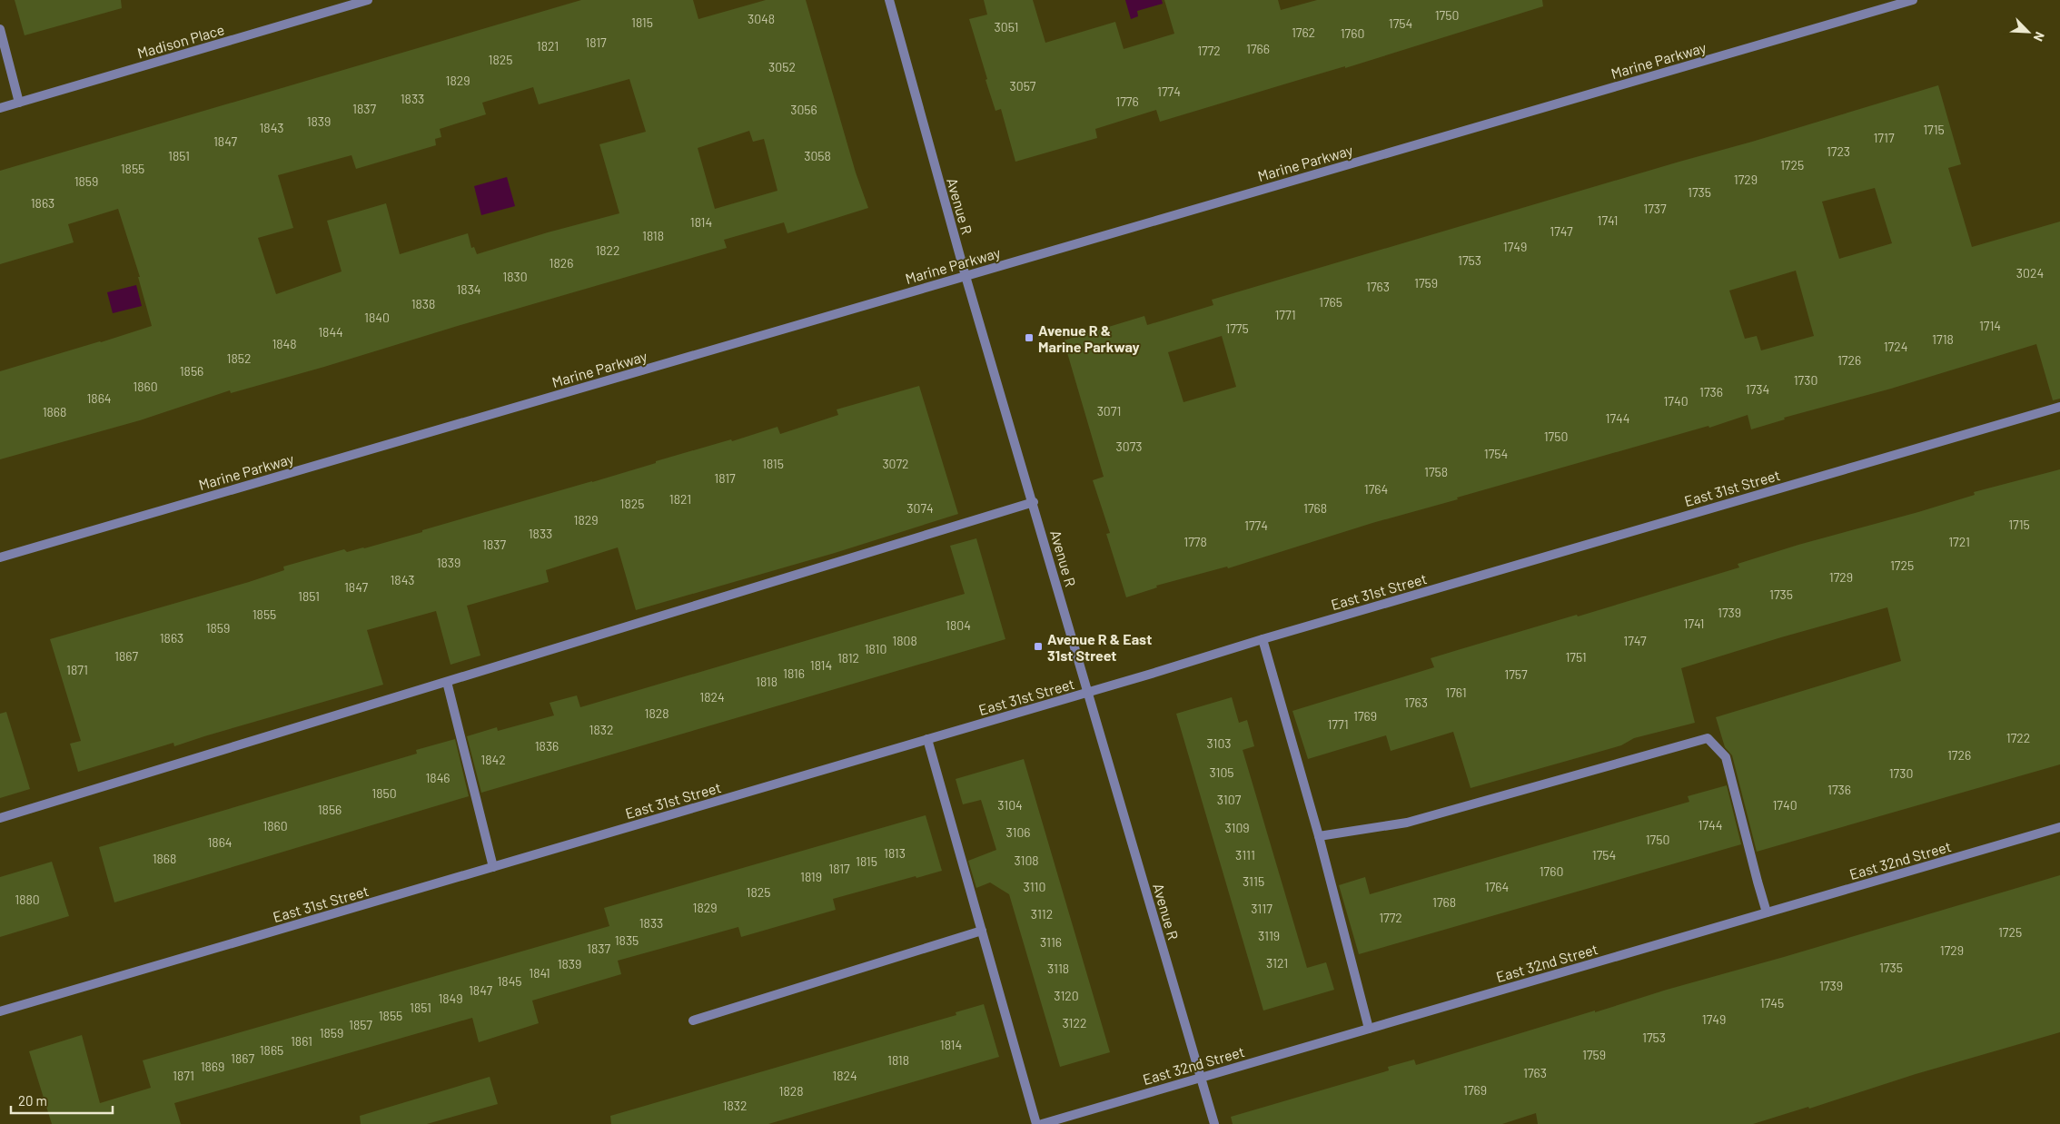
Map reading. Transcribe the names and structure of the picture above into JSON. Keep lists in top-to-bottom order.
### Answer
{
  "streets": {
    "street": [
      "Madison Place",
      "Marine Parkway",
      "Avenue R",
      "East 31st Street",
      "East 32nd Street"
    ]
  },
  "crossings": [
    ["Marine Parkway", "Avenue R"],
    ["Avenue R", "East 31st Street"],
    ["Avenue R", "East 32nd Street"]
  ],
  "places": {
    "transit": ["Avenue R & Marine Parkway", "Avenue R & East 31st Street"]
  },
  "house_numbers": [
    "1750",
    "3048",
    "1815",
    "1754",
    "3051",
    "1762",
    "1760",
    "1817",
    "1821",
    "1766",
    "1772",
    "1825",
    "3052",
    "1829",
    "3057",
    "1774",
    "1833",
    "1776",
    "1837",
    "3056",
    "1839",
    "1843",
    "1715",
    "1717",
    "1847",
    "1723",
    "1851",
    "3058",
    "1725",
    "1855",
    "1729",
    "1859",
    "1735",
    "1863",
    "1737",
    "1741",
    "1814",
    "1747",
    "1818",
    "1749",
    "1822",
    "1753",
    "1826",
    "3024",
    "1830",
    "1759",
    "1763",
    "1834",
    "1765",
    "1838",
    "1771",
    "1840",
    "1714",
    "1775",
    "1844",
    "1718",
    "1848",
    "1724",
    "1852",
    "1726",
    "1856",
    "1730",
    "1860",
    "1734",
    "1736",
    "1864",
    "1740",
    "3071",
    "1868",
    "1744",
    "1750",
    "3073",
    "1754",
    "1815",
    "3072",
    "1758",
    "1817",
    "1764",
    "1821",
    "1825",
    "3074",
    "1768",
    "1829",
    "1715",
    "1774",
    "1833",
    "1778",
    "1721",
    "1837",
    "1839",
    "1725",
    "1729",
    "1843",
    "1847",
    "1735",
    "1851",
    "1739",
    "1855",
    "1741",
    "1804",
    "1859",
    "1863",
    "1808",
    "1747",
    "1810",
    "1867",
    "1751",
    "1812",
    "1814",
    "1871",
    "1816",
    "1757",
    "1818",
    "1761",
    "1824",
    "1763",
    "1828",
    "1769",
    "1771",
    "1832",
    "1722",
    "3103",
    "1836",
    "1726",
    "1842",
    "3105",
    "1730",
    "1846",
    "1736",
    "1850",
    "3107",
    "3104",
    "1740",
    "1856",
    "1744",
    "1860",
    "3109",
    "3106",
    "1750",
    "1864",
    "1813",
    "3111",
    "1754",
    "1868",
    "3108",
    "1815",
    "1817",
    "1760",
    "1819",
    "3115",
    "3110",
    "1764",
    "1825",
    "1880",
    "1768",
    "1829",
    "3117",
    "3112",
    "1772",
    "1833",
    "1725",
    "3119",
    "1835",
    "3116",
    "1837",
    "1729",
    "3121",
    "1839",
    "1735",
    "3118",
    "1841",
    "1845",
    "1739",
    "1847",
    "3120",
    "1849",
    "1745",
    "1851",
    "1855",
    "1749",
    "3122",
    "1857",
    "1859",
    "1753",
    "1861",
    "1814",
    "1865",
    "1759",
    "1867",
    "1818",
    "1869",
    "1763",
    "1871",
    "1824",
    "1769",
    "1828",
    "1832"
  ],
  "scale_bar": "20 m",
  "north": "bottom right"
}
